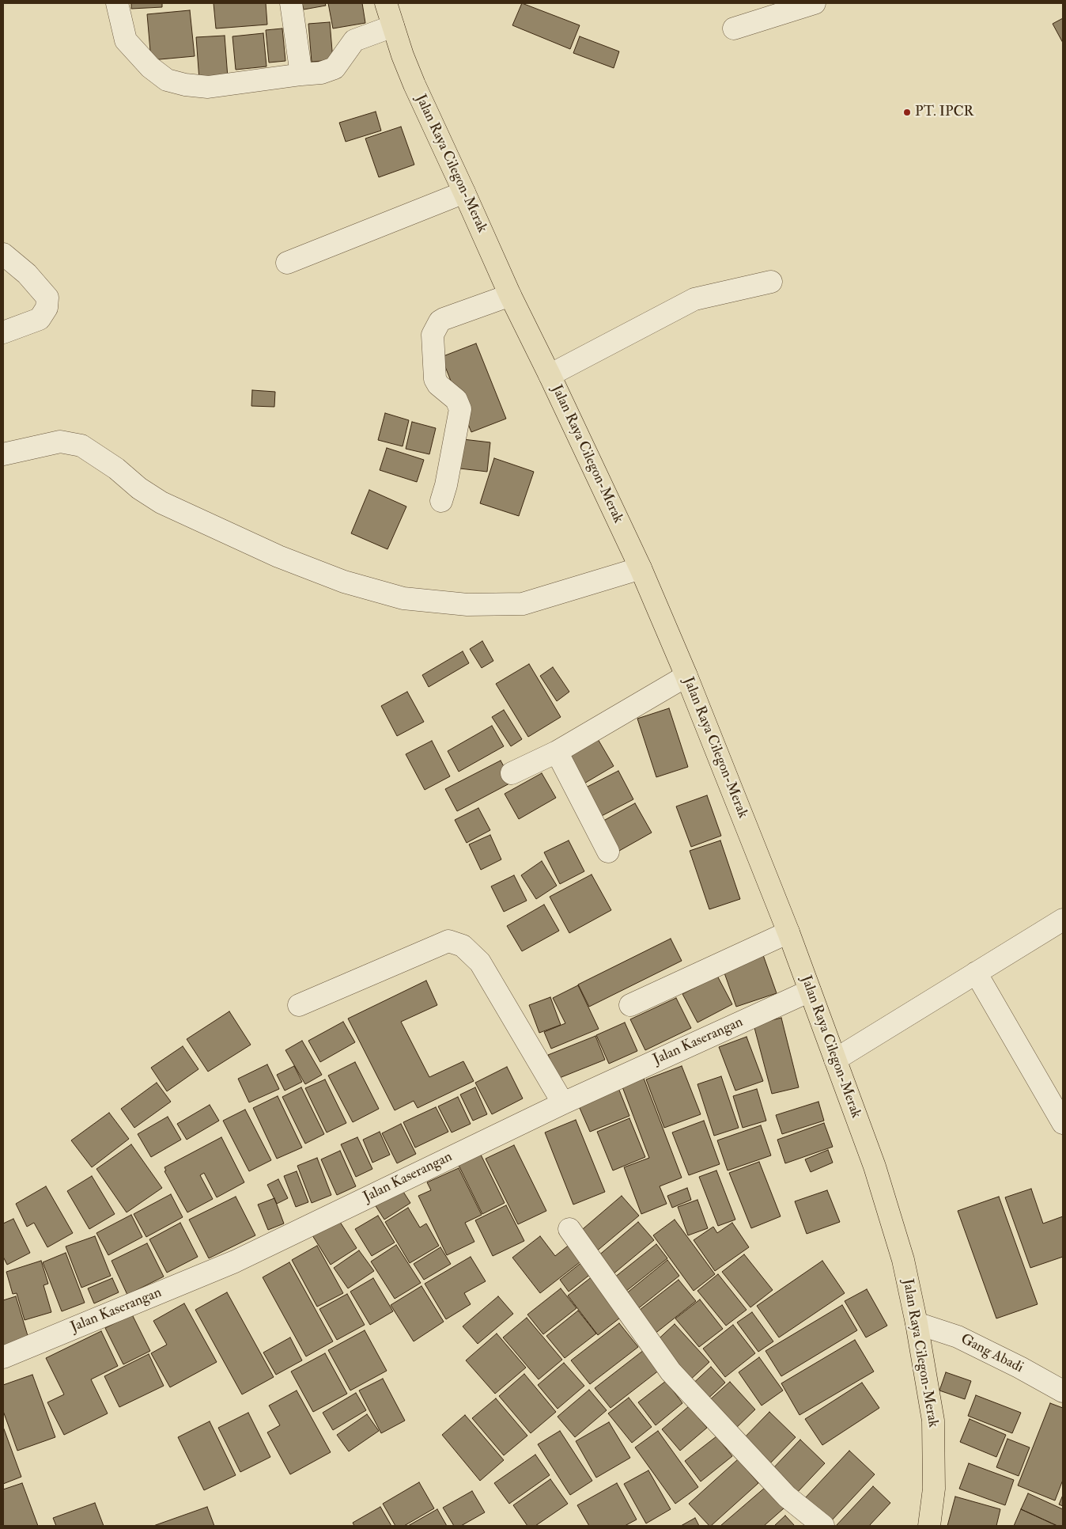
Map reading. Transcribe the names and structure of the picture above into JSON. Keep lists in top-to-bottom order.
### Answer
{
  "streets": {
    "highway": ["Jalan Raya Cilegon-Merak"],
    "street": ["Jalan Kaserangan", "Gang Abadi"]
  },
  "crossings": [
    ["Jalan Raya Cilegon-Merak", "Jalan Kaserangan"],
    ["Jalan Raya Cilegon-Merak", "Gang Abadi"]
  ],
  "places": ["PT. IPCR"]
}
